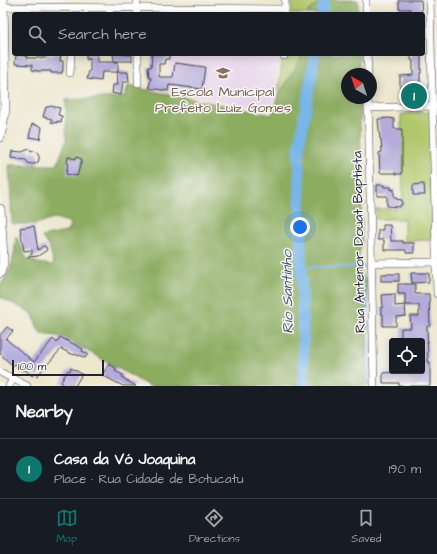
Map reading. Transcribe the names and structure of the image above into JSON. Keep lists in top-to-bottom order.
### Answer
{
  "streets": {
    "street": ["Rua Antenor Douat Baptista"]
  },
  "water": ["Rio Santinho"],
  "places": {
    "school or university": ["Escola Municipal Prefeito Luiz Gomes"]
  },
  "scale_bar": "100 m",
  "north": "top left",
  "page": {
    "search": "Search here",
    "pins": "1",
    "scale": "100 m",
    "heading": "Nearby",
    "list": [
      {
        "mark": "1",
        "name": "Casa da Vó Joaquina",
        "note": "Place · Rua Cidade de Botucatu",
        "value": "190 m"
      }
    ],
    "nav": ["Map", "Directions", "Saved"]
  }
}
